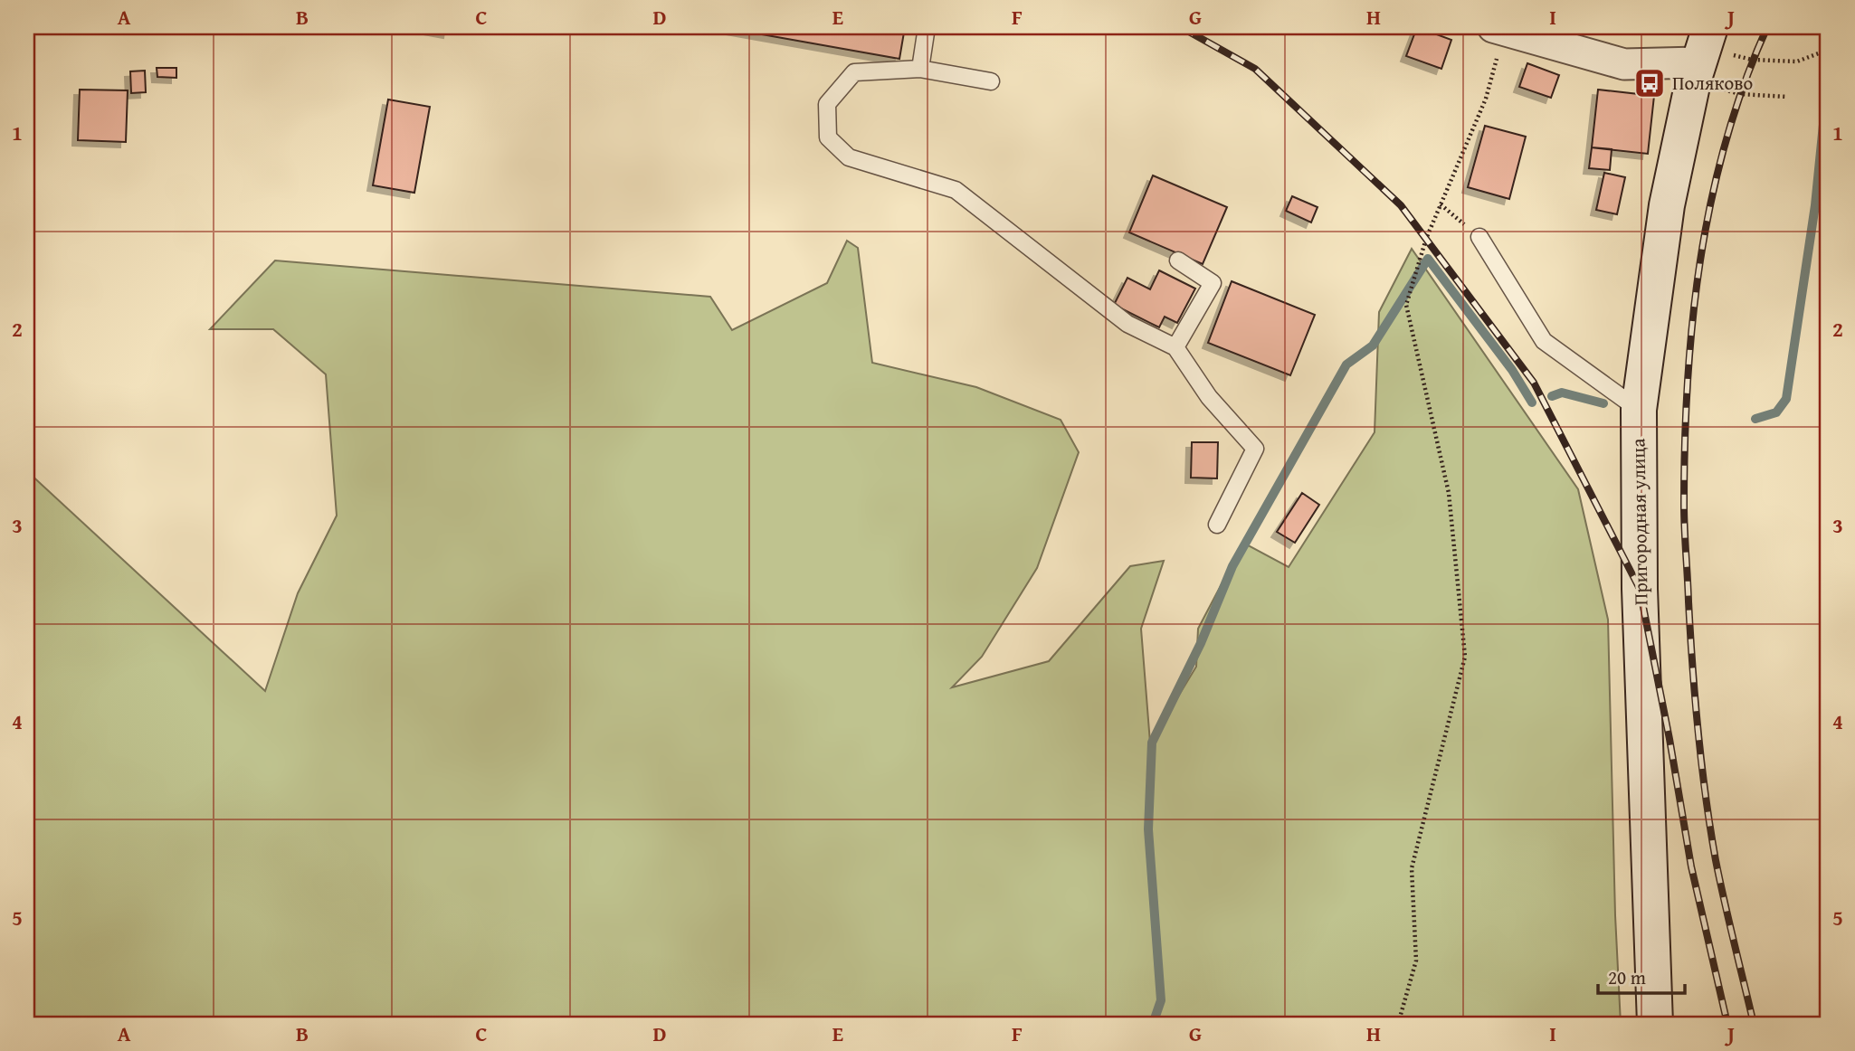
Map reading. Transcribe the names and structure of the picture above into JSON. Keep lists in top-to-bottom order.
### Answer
{
  "streets": {
    "main road": ["Пригородная улица"]
  },
  "places": {
    "bus stop": ["Поляково"]
  },
  "scale_bar": "20 m",
  "grid": {
    "columns": [
      "A",
      "B",
      "C",
      "D",
      "E",
      "F",
      "G",
      "H",
      "I",
      "J"
    ],
    "rows": [
      "1",
      "2",
      "3",
      "4",
      "5"
    ]
  }
}
